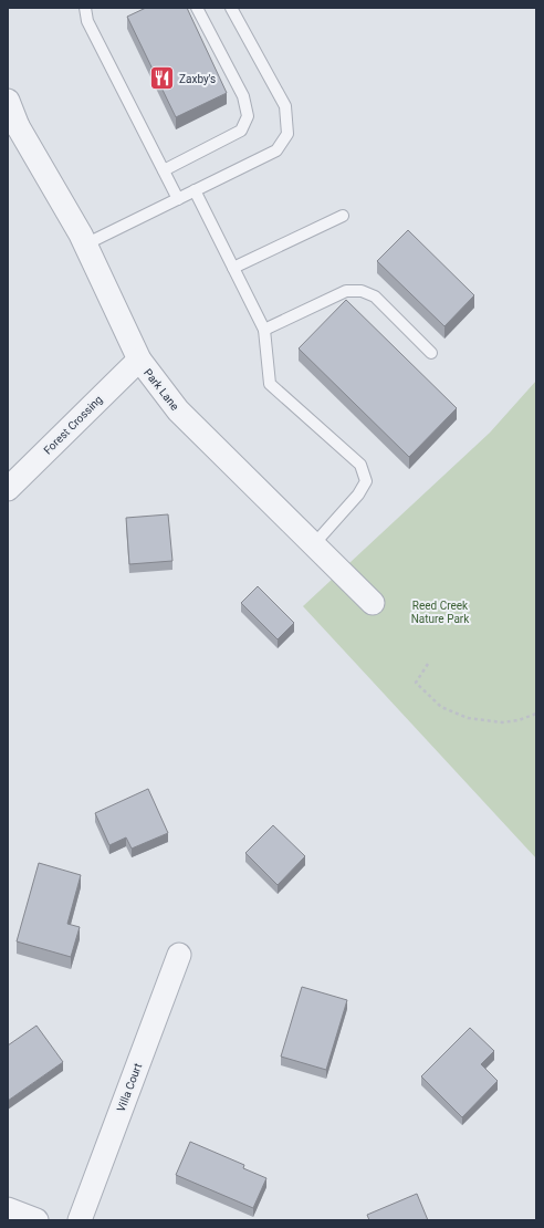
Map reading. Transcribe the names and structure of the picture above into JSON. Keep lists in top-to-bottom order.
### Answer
{
  "streets": {
    "street": ["Park Lane", "Forest Crossing", "Villa Court"]
  },
  "crossings": [
    ["Park Lane", "Forest Crossing"]
  ],
  "parks": ["Reed Creek Nature Park"],
  "places": {
    "restaurant": ["Zaxby's"]
  }
}
